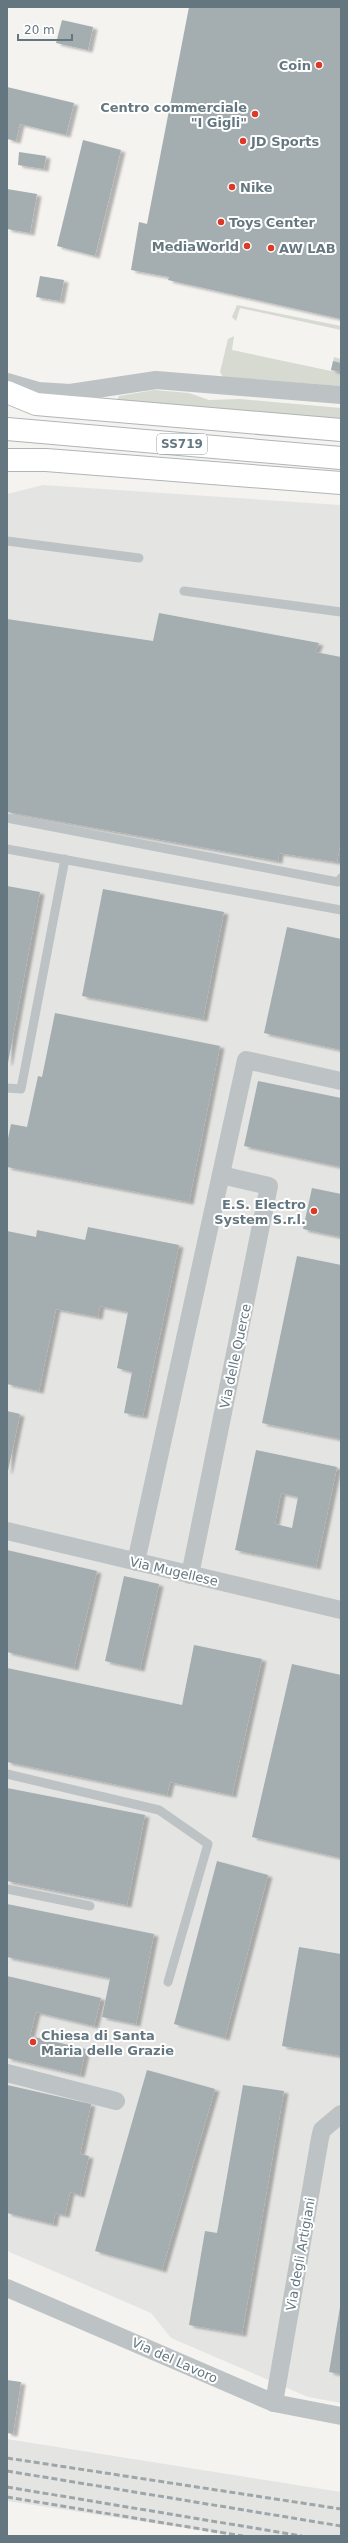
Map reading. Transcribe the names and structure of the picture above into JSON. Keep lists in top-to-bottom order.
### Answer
{
  "streets": {
    "highway": ["SS719"],
    "street": [
      "Via delle Querce",
      "Via Mugellese",
      "Via degli Artigiani",
      "Via del Lavoro"
    ]
  },
  "crossings": [
    ["Via delle Querce", "Via Mugellese"],
    ["Via degli Artigiani", "Via del Lavoro"]
  ],
  "places": [
    "Coin",
    "Centro commerciale \"I Gigli\"",
    "JD Sports",
    "Nike",
    "Toys Center",
    "MediaWorld",
    "AW LAB",
    "E.S. Electro System S.r.l.",
    "Chiesa di Santa Maria delle Grazie"
  ],
  "scale_bar": "20 m"
}
